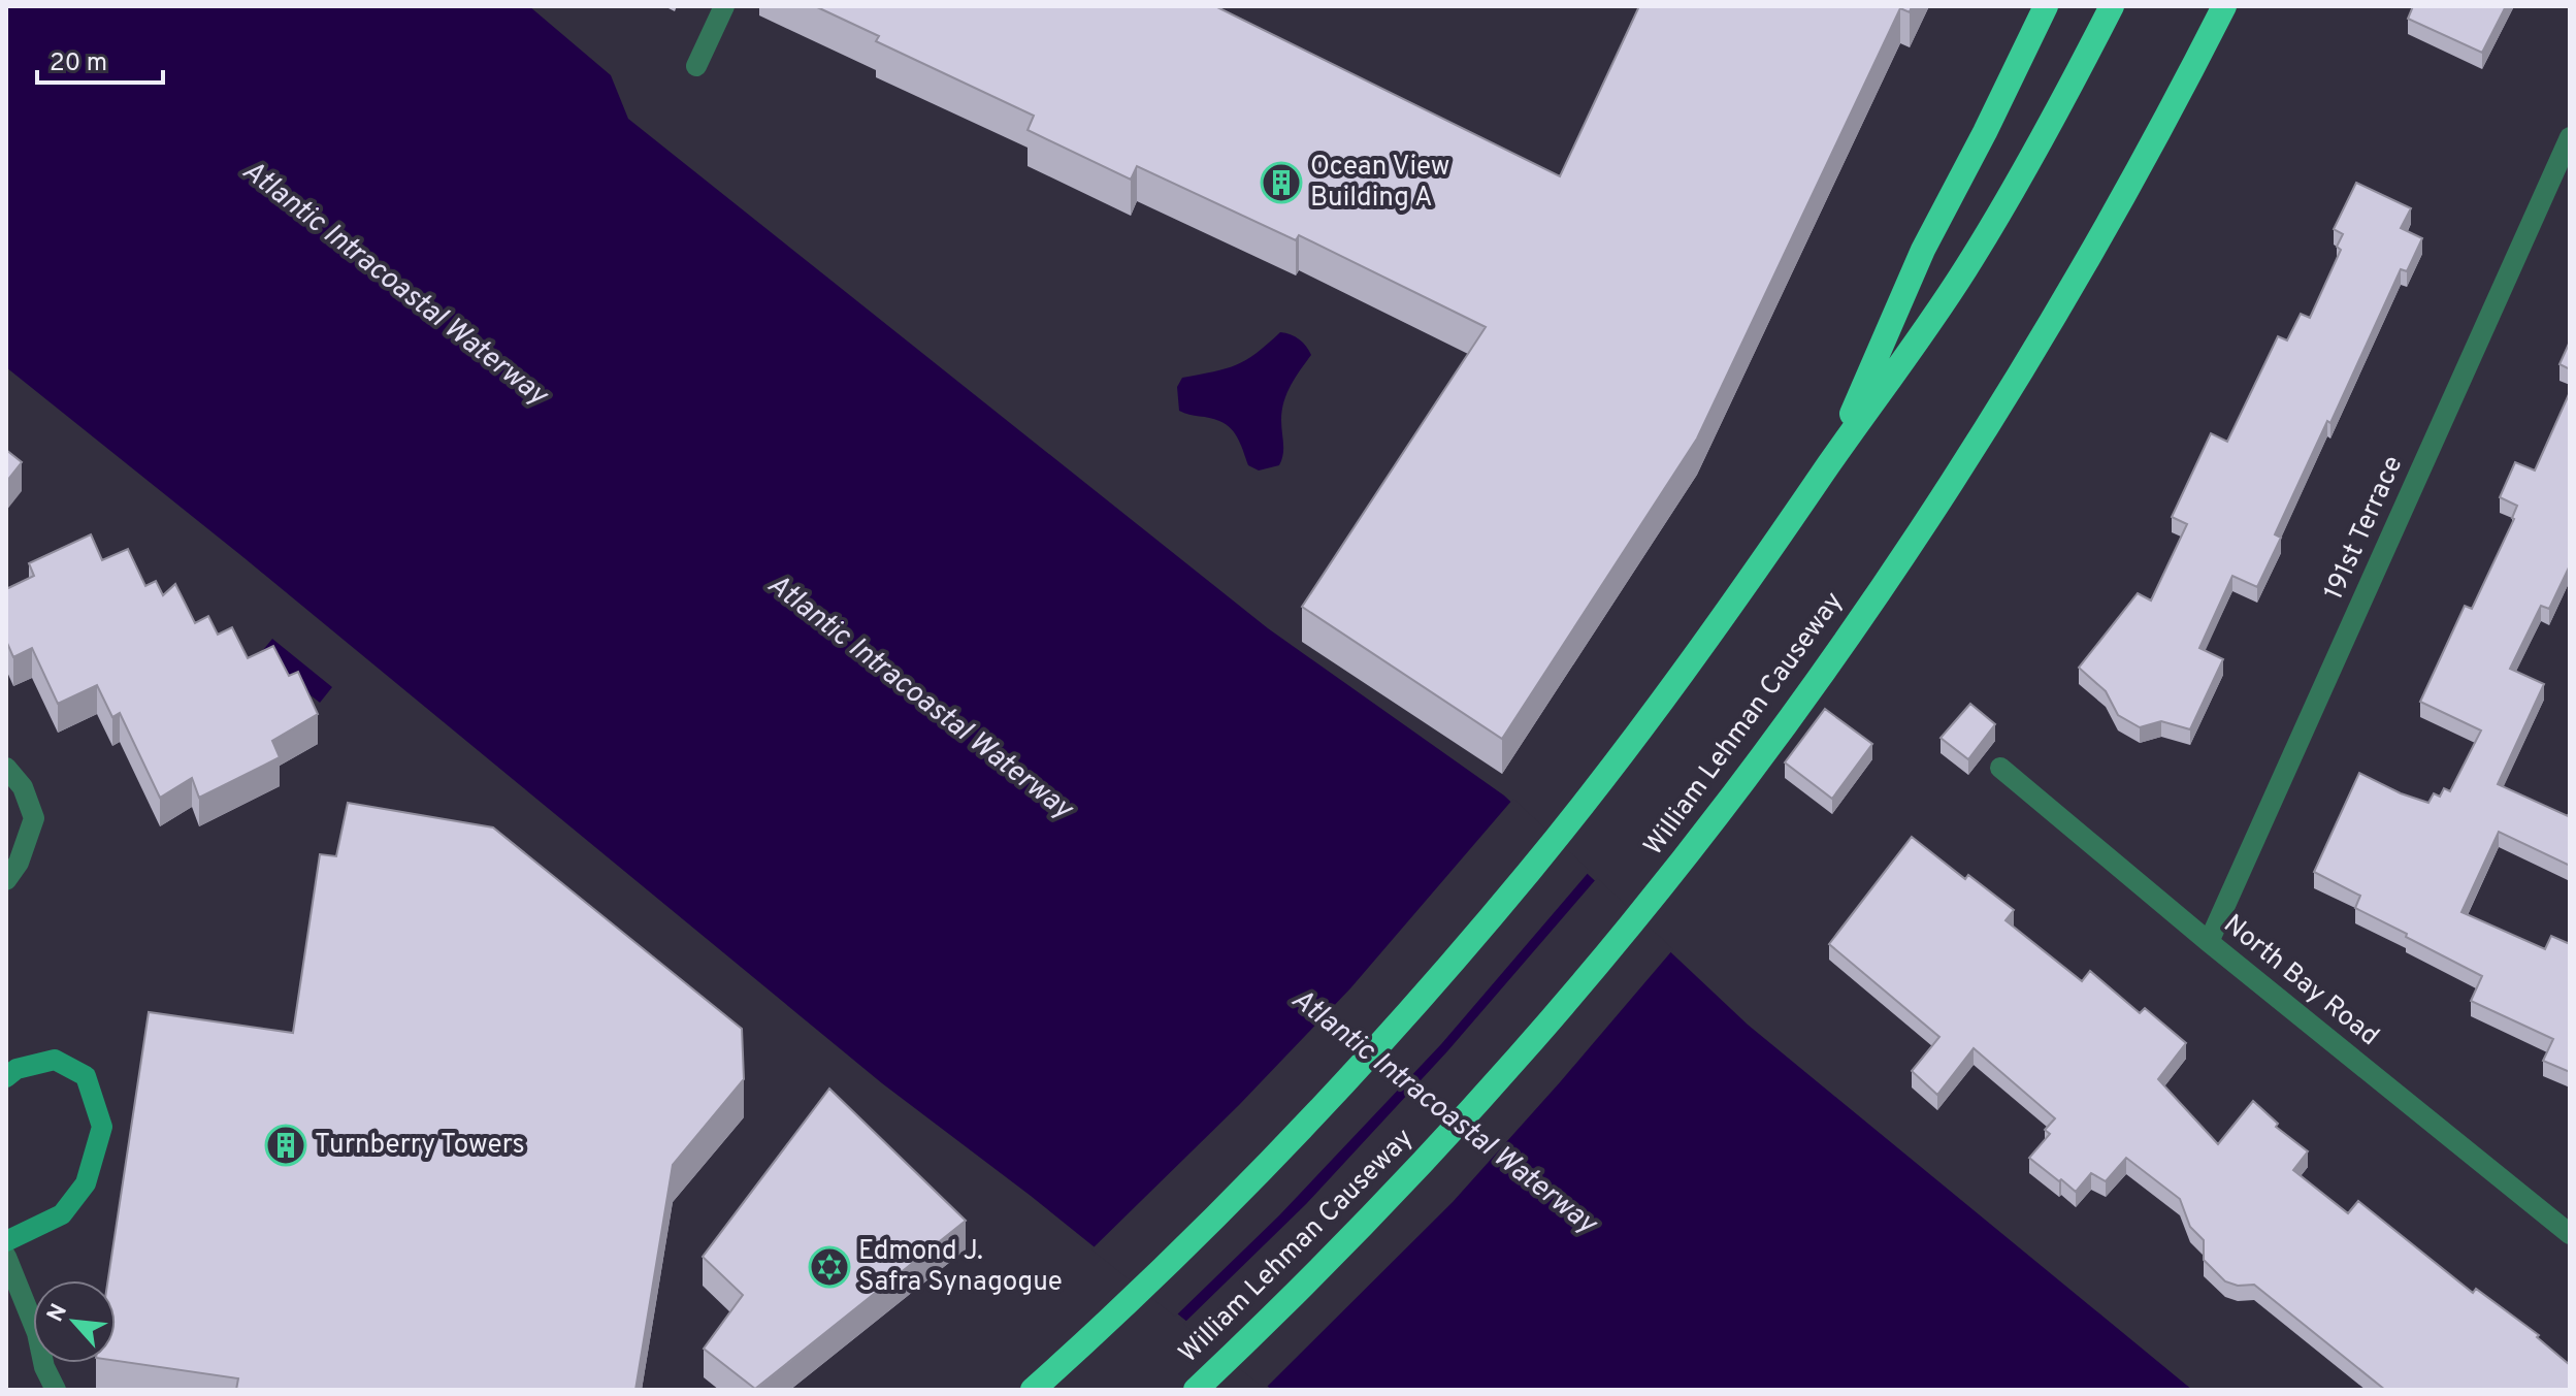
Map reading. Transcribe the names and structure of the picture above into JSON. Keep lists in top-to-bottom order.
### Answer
{
  "streets": {
    "highway": ["William Lehman Causeway"],
    "street": ["191st Terrace", "North Bay Road"]
  },
  "crossings": [
    ["191st Terrace", "North Bay Road"]
  ],
  "water": ["Atlantic Intracoastal Waterway"],
  "places": {
    "building": ["Ocean View Building A", "Turnberry Towers"],
    "synagogue": ["Edmond J. Safra Synagogue"]
  },
  "scale_bar": "20 m",
  "north": "top left"
}
